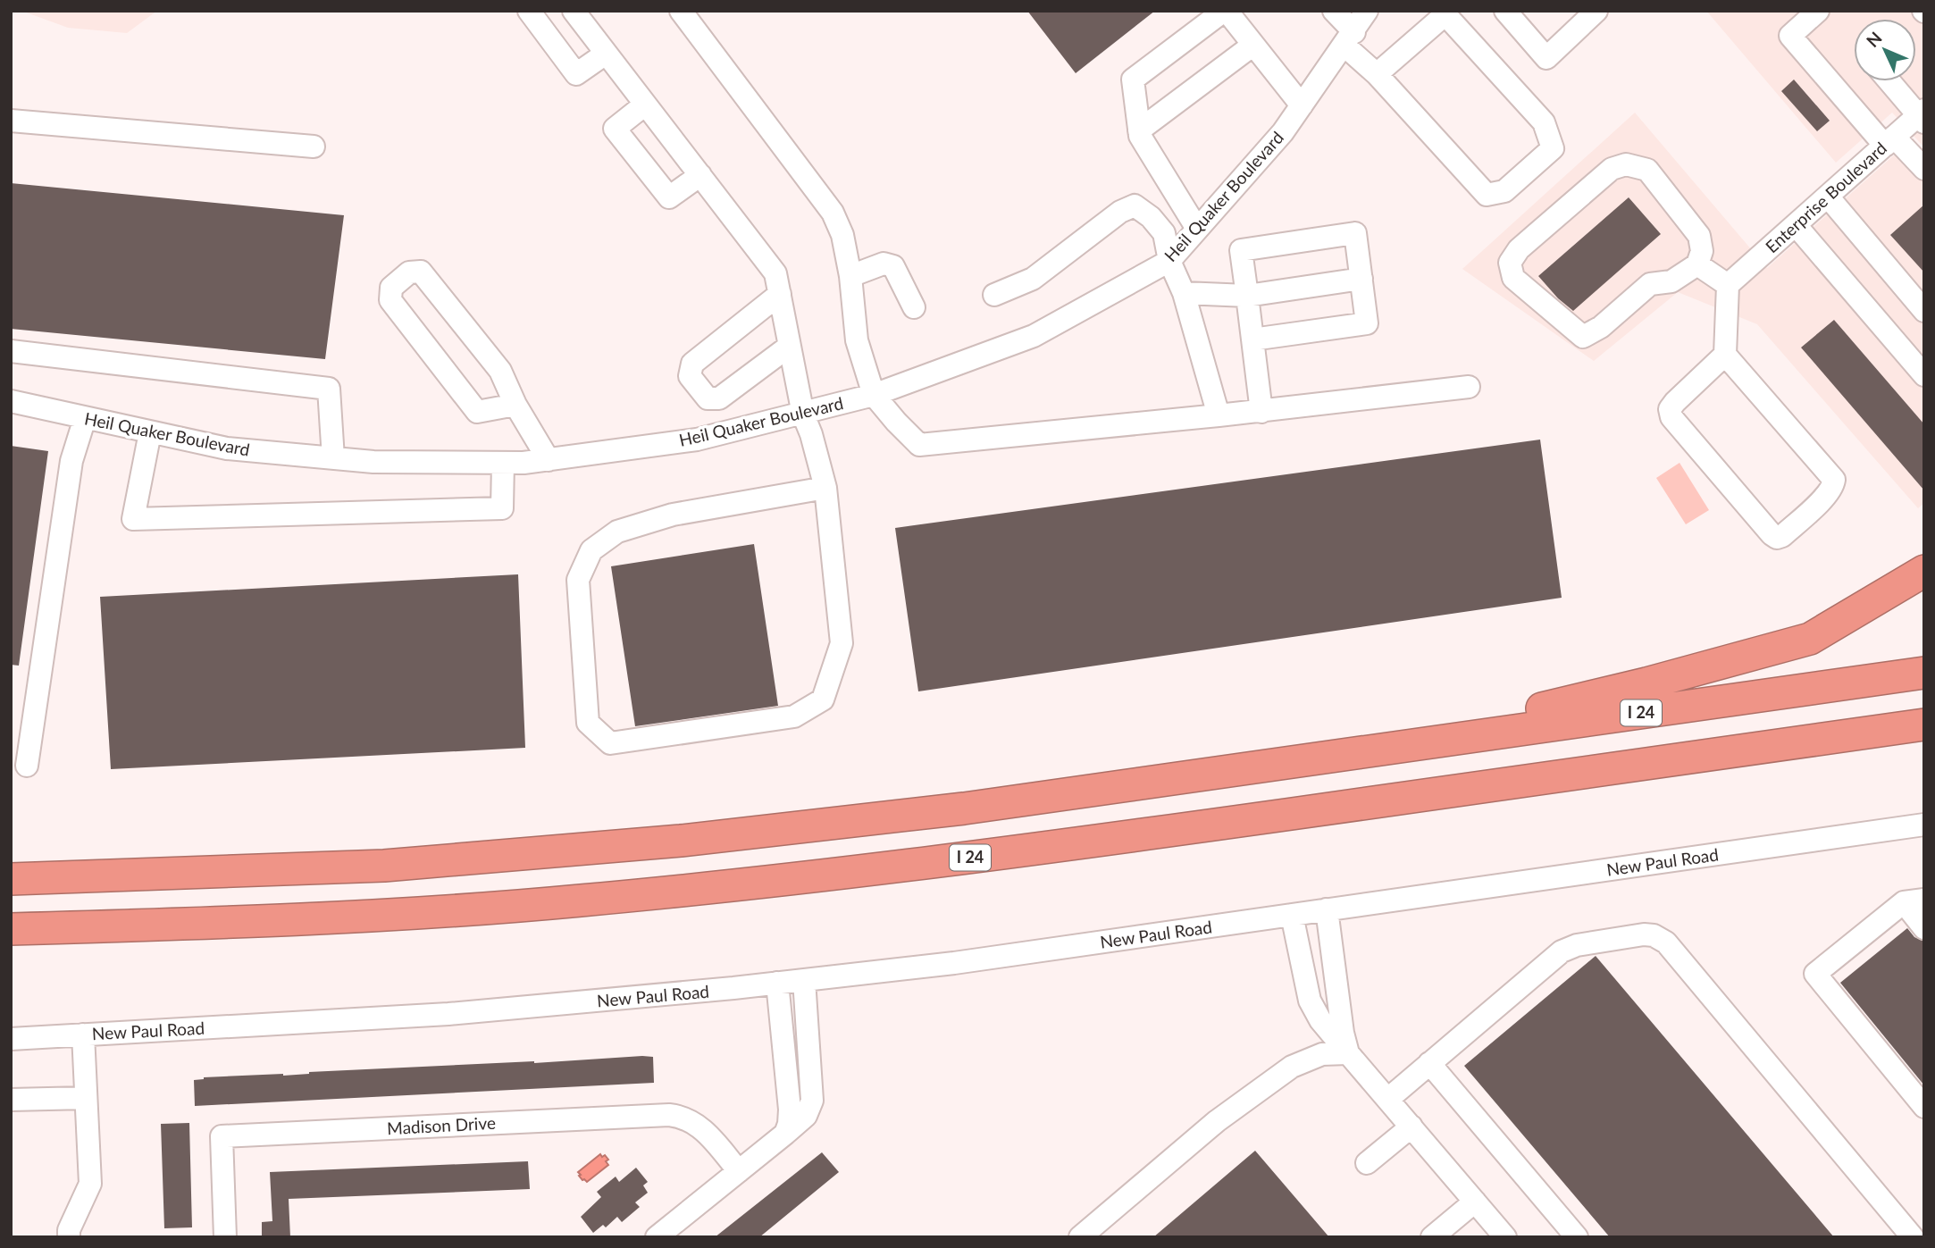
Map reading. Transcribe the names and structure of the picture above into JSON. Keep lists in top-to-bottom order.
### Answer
{
  "streets": {
    "highway": ["I 24"],
    "street": [
      "Heil Quaker Boulevard",
      "Enterprise Boulevard",
      "New Paul Road",
      "Madison Drive"
    ]
  },
  "north": "top left"
}
